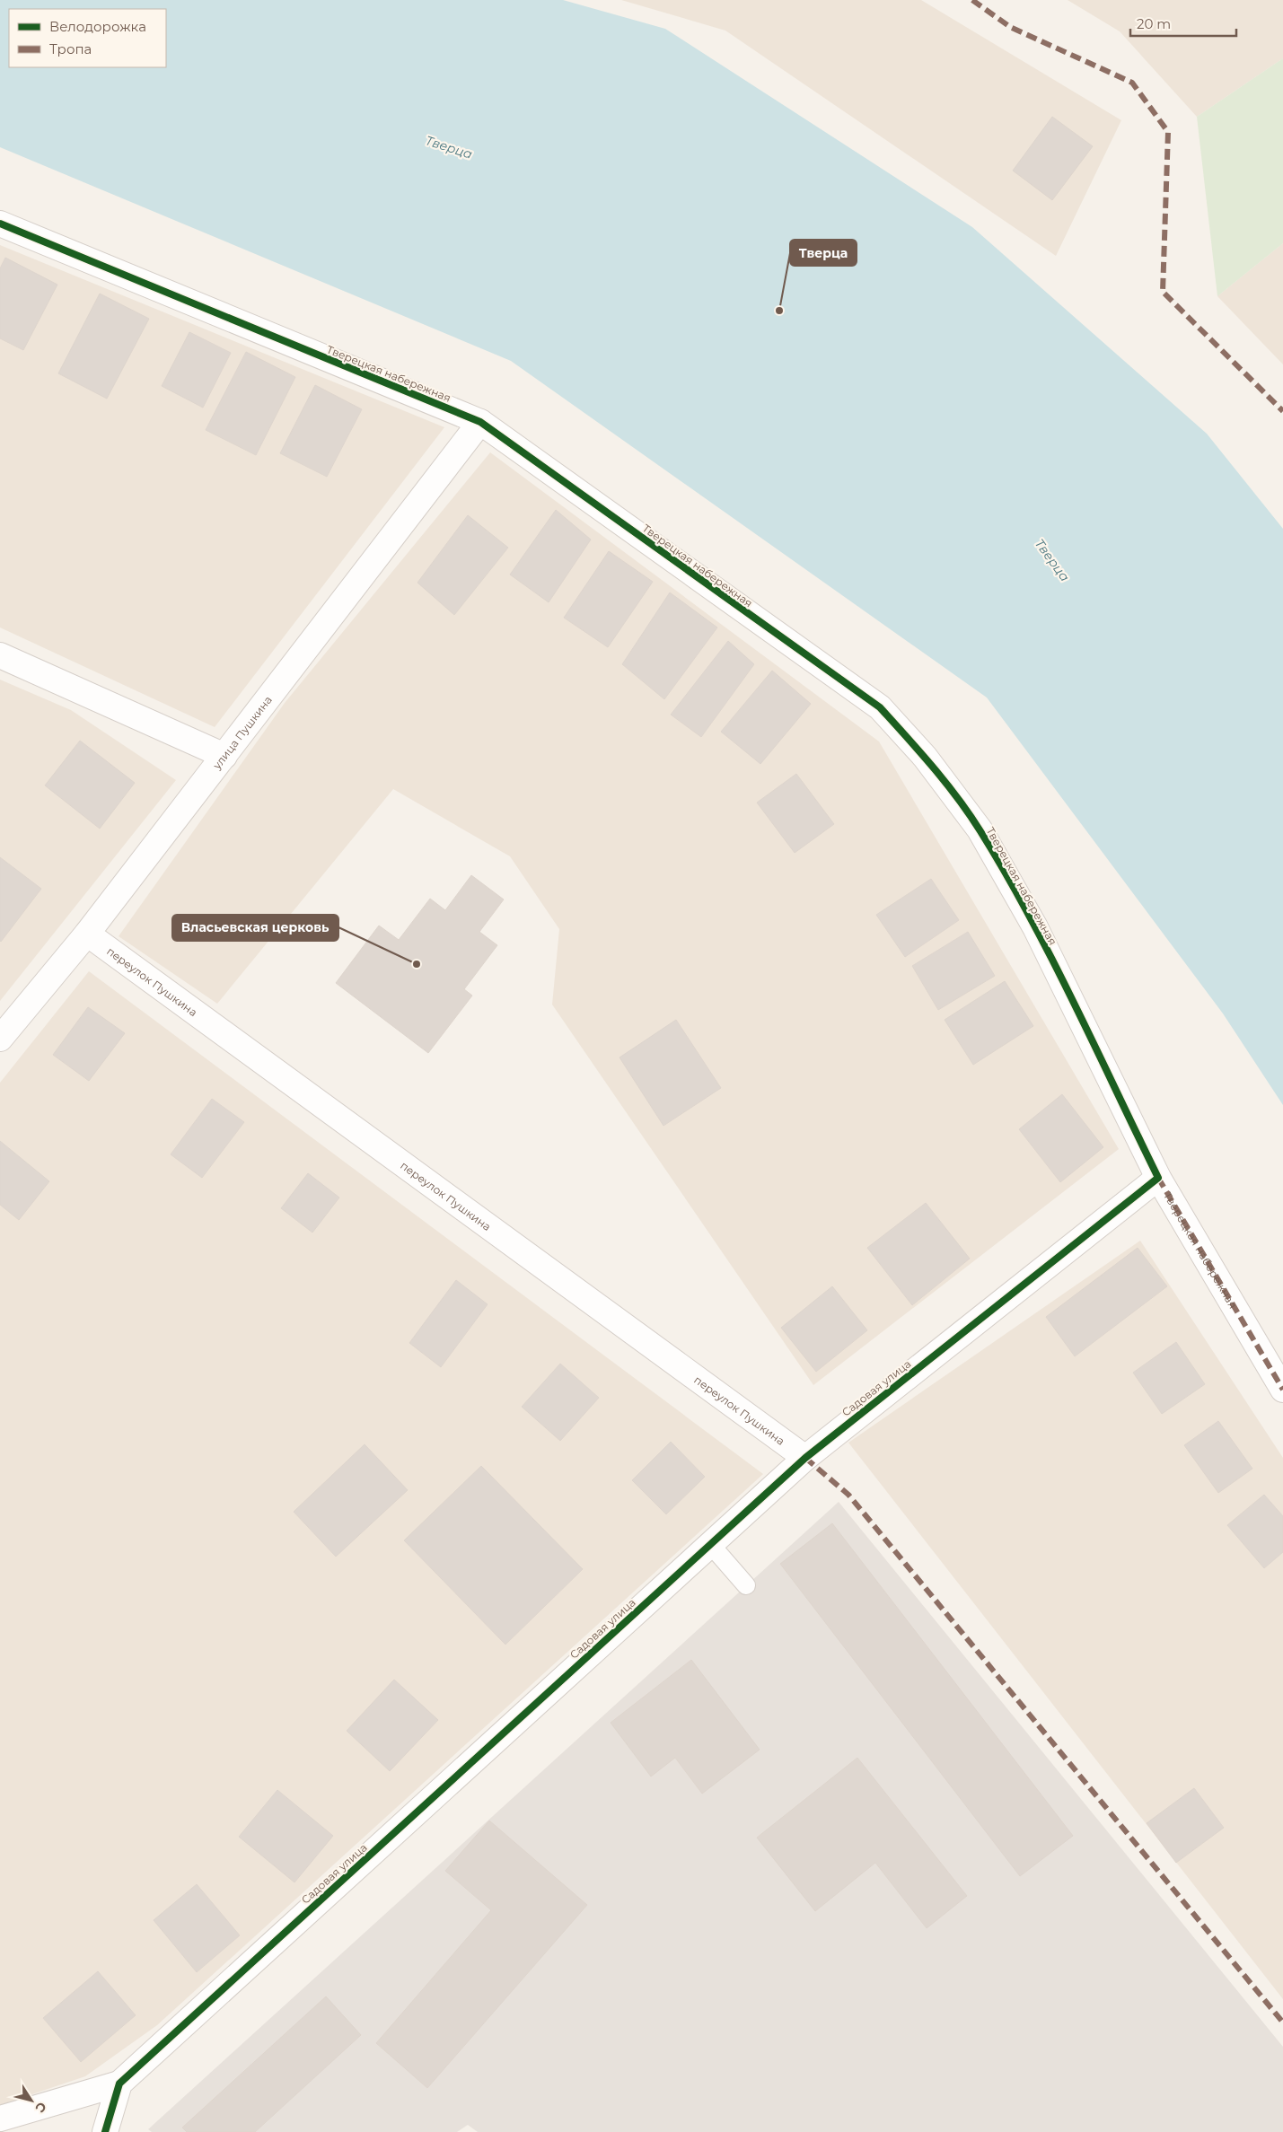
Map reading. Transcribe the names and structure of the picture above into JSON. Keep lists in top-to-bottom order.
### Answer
{
  "streets": {
    "street": [
      "Тверецкая набережная",
      "улица Пушкина",
      "переулок Пушкина",
      "Садовая улица"
    ]
  },
  "crossings": [
    ["Тверецкая набережная", "улица Пушкина"],
    ["Тверецкая набережная", "Садовая улица"],
    ["улица Пушкина", "переулок Пушкина"],
    ["переулок Пушкина", "Садовая улица"]
  ],
  "water": ["Тверца"],
  "places": ["Тверца", "Власьевская церковь"],
  "legend": ["Велодорожка", "Тропа"],
  "scale_bar": "20 m",
  "north": "bottom right"
}
